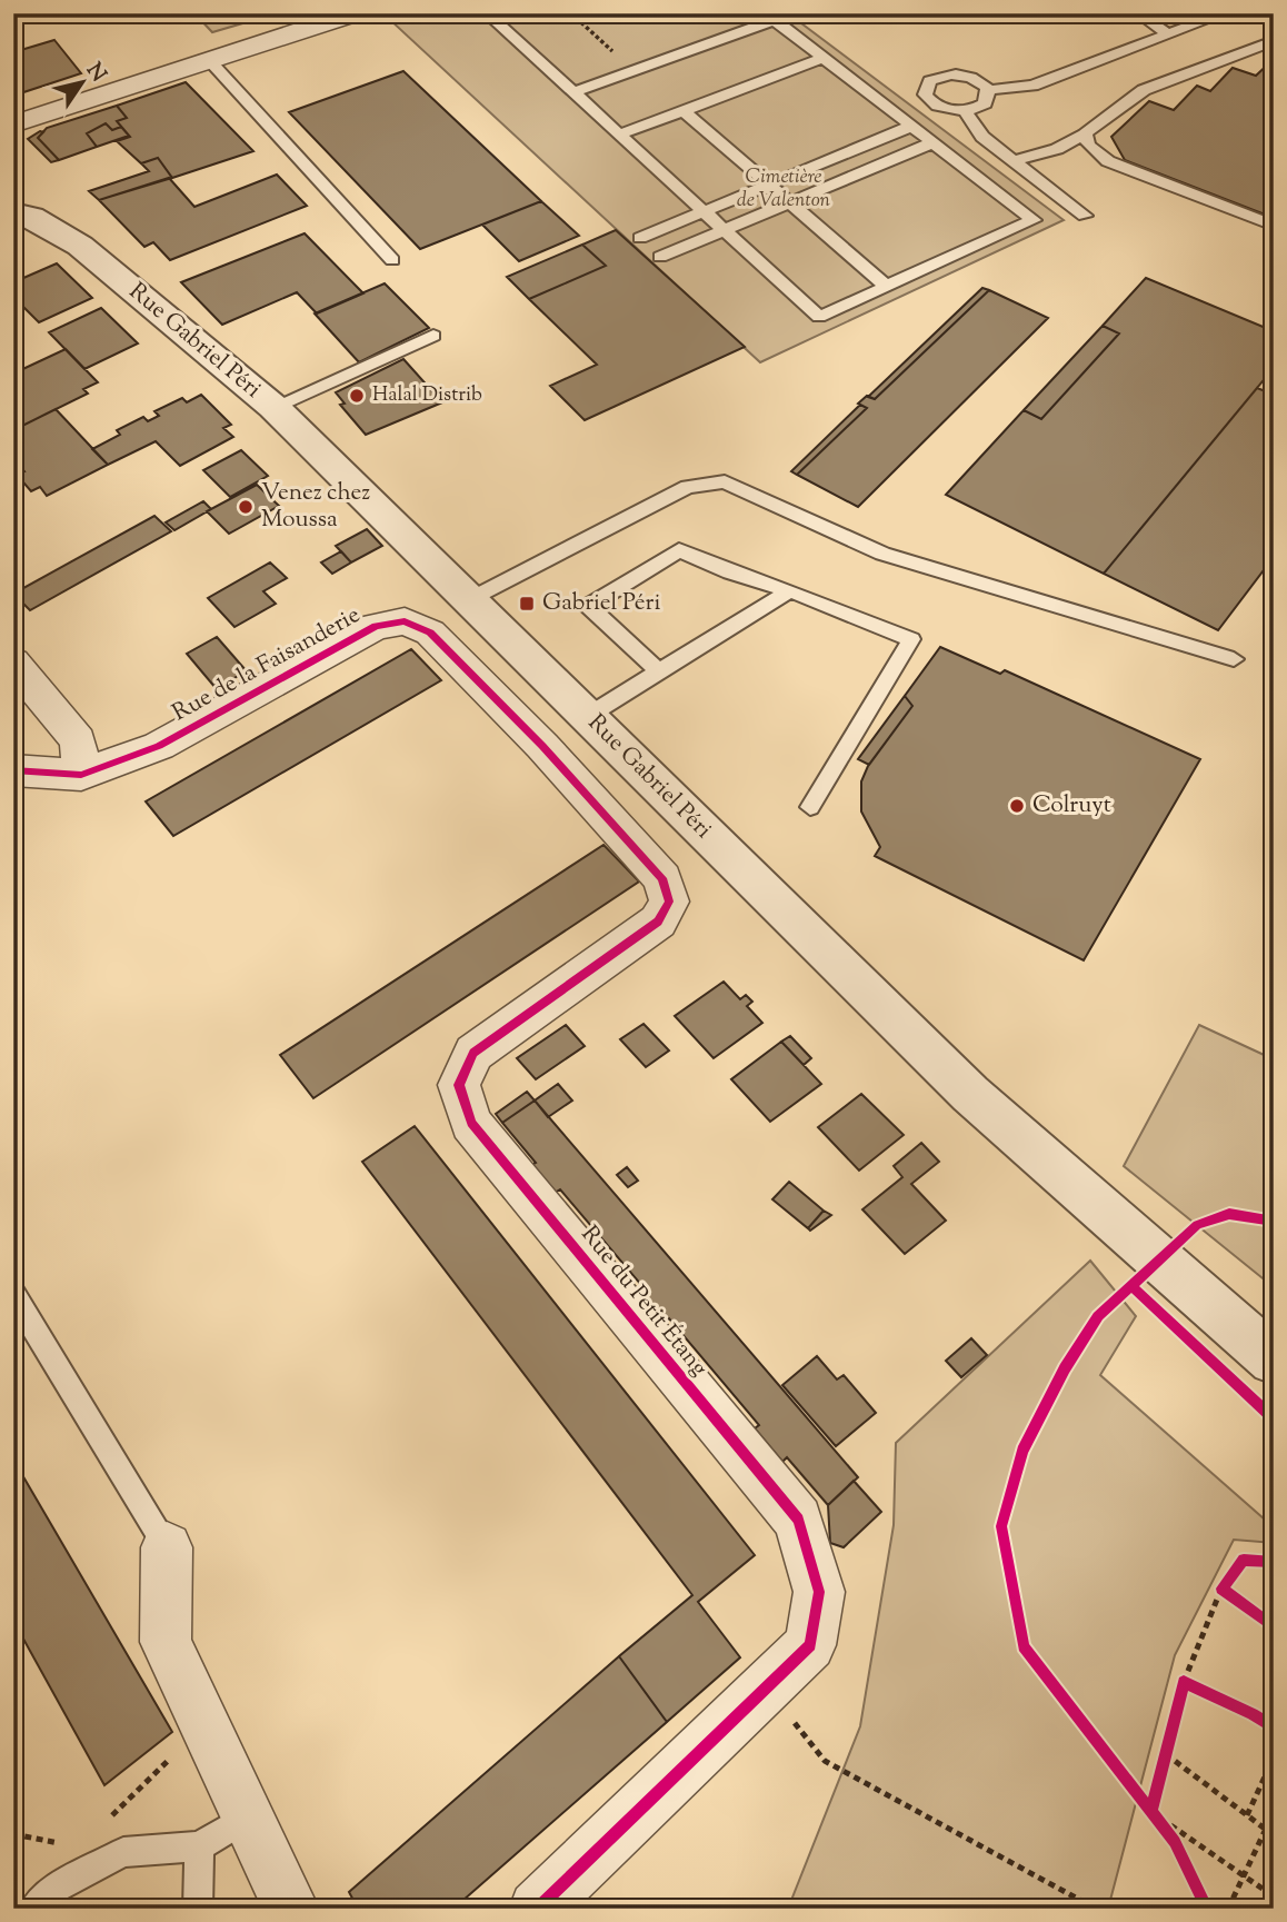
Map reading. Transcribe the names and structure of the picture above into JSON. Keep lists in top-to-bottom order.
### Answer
{
  "streets": {
    "street": ["Rue Gabriel Péri", "Rue de la Faisanderie", "Rue du Petit Étang"]
  },
  "crossings": [
    ["Rue de la Faisanderie", "Rue du Petit Étang"]
  ],
  "parks": ["Cimetière de Valenton"],
  "places": {
    "other": ["Halal Distrib", "Venez chez Moussa", "Colruyt"],
    "transit": ["Gabriel Péri"]
  },
  "north": "top right"
}
